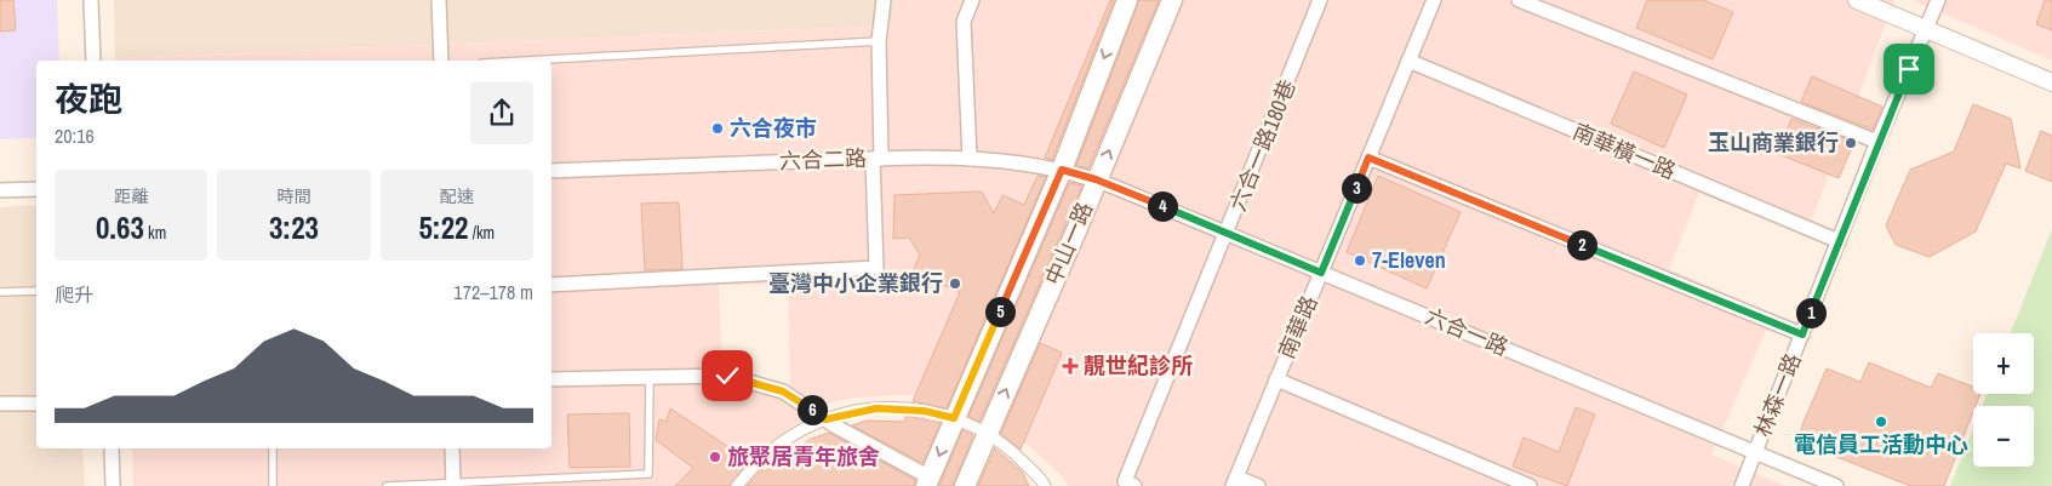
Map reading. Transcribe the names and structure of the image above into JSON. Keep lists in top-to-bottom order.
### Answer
{
  "streets": {
    "main road": ["中山一路"],
    "street": [
      "六合一路180巷",
      "南華橫一路",
      "六合二路",
      "南華路",
      "六合一路",
      "林森一路"
    ]
  },
  "crossings": [
    ["六合一路180巷", "六合一路"],
    ["南華橫一路", "南華路"],
    ["南華橫一路", "林森一路"],
    ["六合二路", "中山一路"],
    ["六合二路", "六合一路"],
    ["中山一路", "六合一路"],
    ["南華路", "六合一路"],
    ["六合一路", "林森一路"]
  ],
  "places": {
    "other": [
      "六合夜市",
      "玉山商業銀行",
      "7-Eleven",
      "臺灣中小企業銀行",
      "電信員工活動中心",
      "旅聚居青年旅舍"
    ],
    "health": ["靚世紀診所"]
  },
  "page": {
    "heading": ["夜跑", "20:16"],
    "stats": [
      ["距離", "0.63 km"],
      ["時間", "3:23"],
      ["配速", "5:22 /km"]
    ],
    "pins": [
      "3",
      "4",
      "2",
      "5",
      "1",
      "6"
    ],
    "chart": ["爬升", "172–178 m"],
    "map_buttons": ["+", "−"]
  }
}
